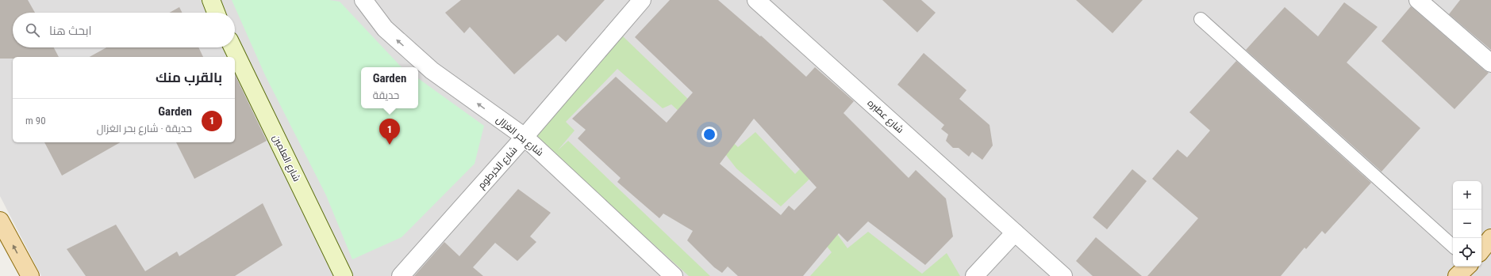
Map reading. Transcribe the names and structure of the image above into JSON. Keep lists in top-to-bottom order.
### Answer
{
  "streets": {
    "street": [
      "شارع عطبره",
      "شارع بحر الغزال",
      "شارع العلمين",
      "شارع الخرطوم"
    ]
  },
  "crossings": [
    ["شارع بحر الغزال", "شارع الخرطوم"]
  ],
  "one_way": ["شارع بحر الغزال"],
  "page": {
    "search": "ابحث هنا",
    "heading": "بالقرب منك",
    "popup": ["Garden", "حديقة"],
    "list": [
      {
        "mark": "1",
        "name": "Garden",
        "note": "حديقة · شارع بحر الغزال",
        "value": "90 m"
      }
    ],
    "pins": "1",
    "map_buttons": ["+", "−"]
  }
}
